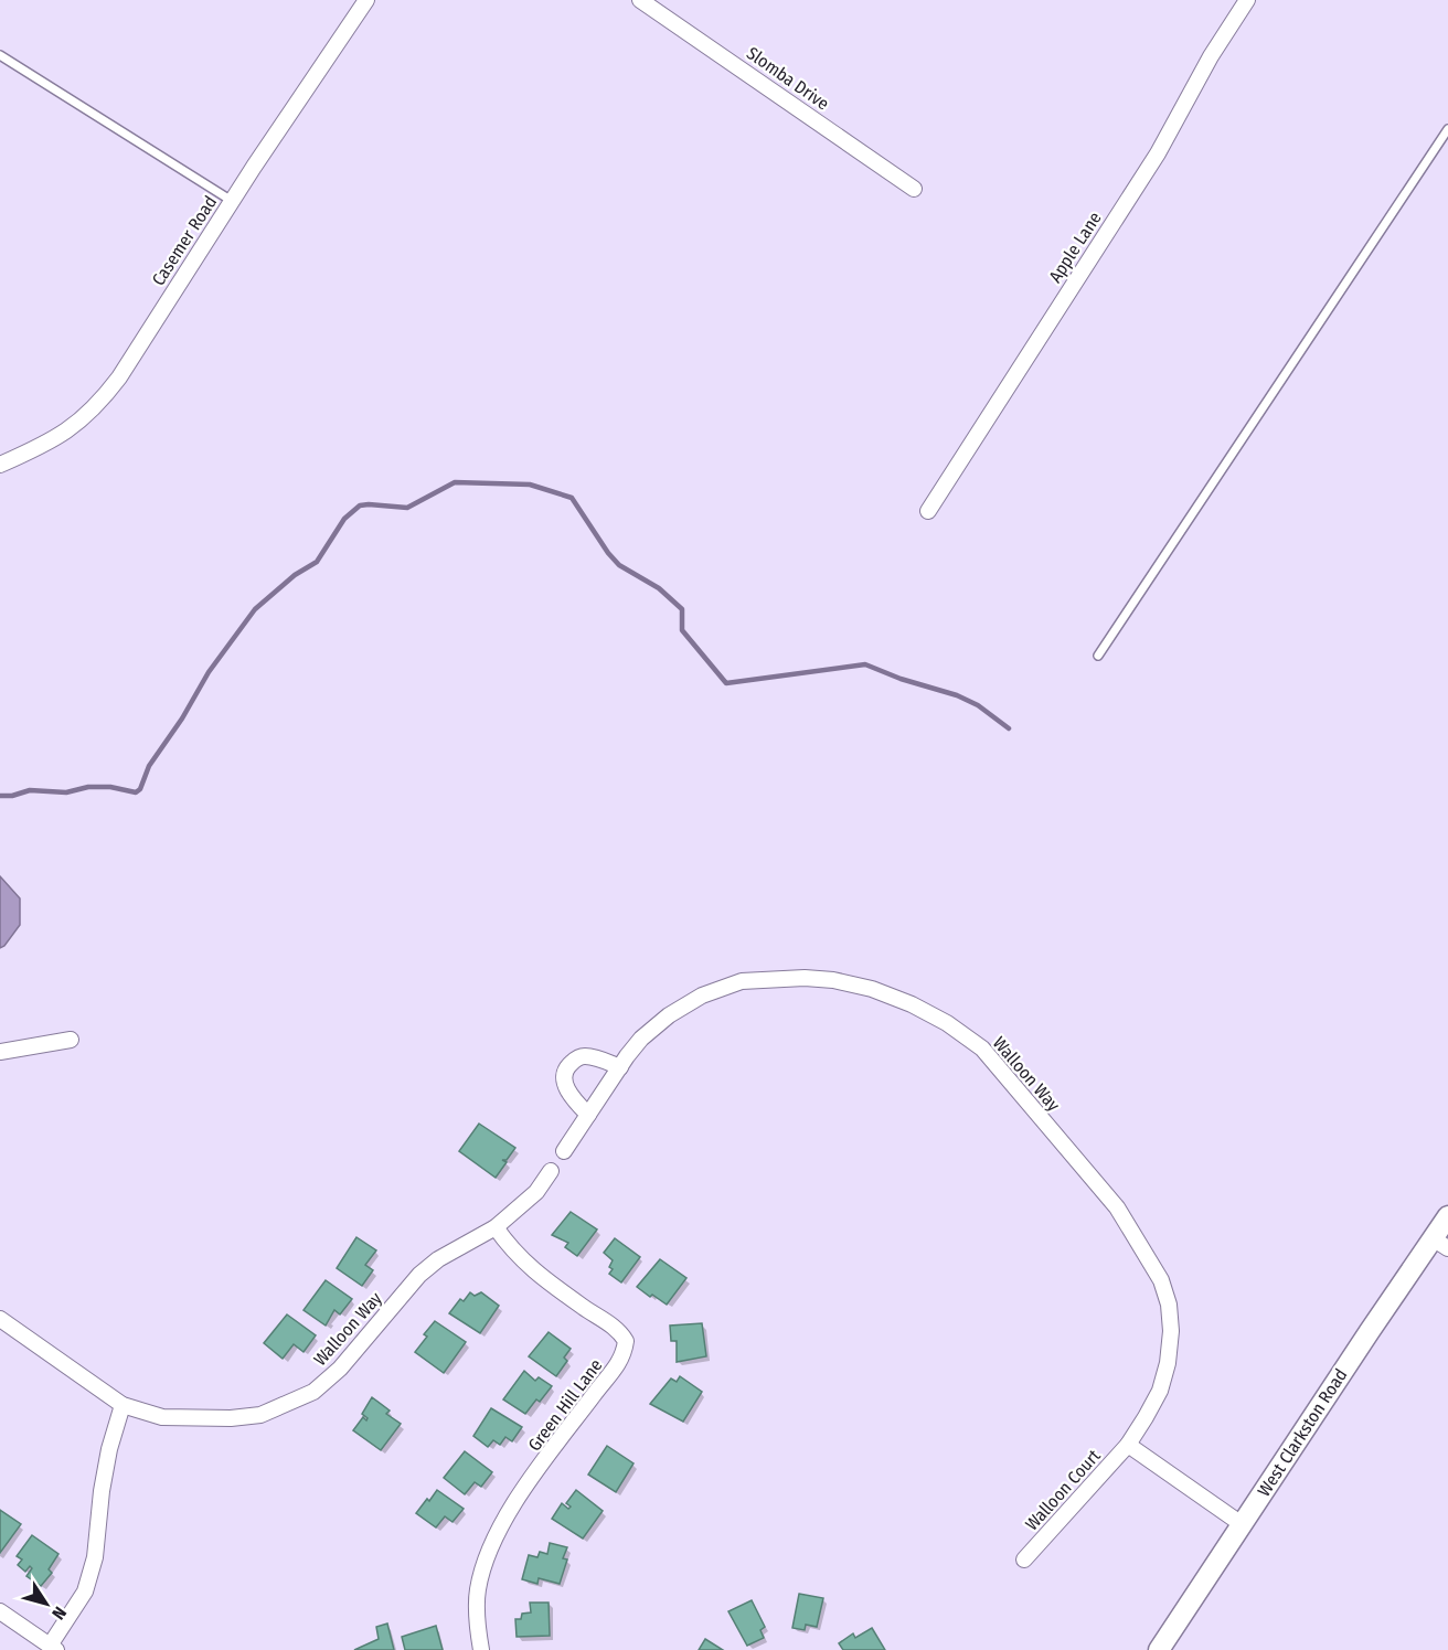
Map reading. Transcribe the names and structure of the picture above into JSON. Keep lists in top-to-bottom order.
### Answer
{
  "streets": {
    "main road": ["West Clarkston Road"],
    "street": [
      "Slomba Drive",
      "Casemer Road",
      "Apple Lane",
      "Walloon Way",
      "Green Hill Lane",
      "Walloon Court"
    ]
  },
  "crossings": [
    ["Walloon Way", "Green Hill Lane"],
    ["Walloon Way", "Walloon Court"]
  ],
  "north": "bottom right"
}
